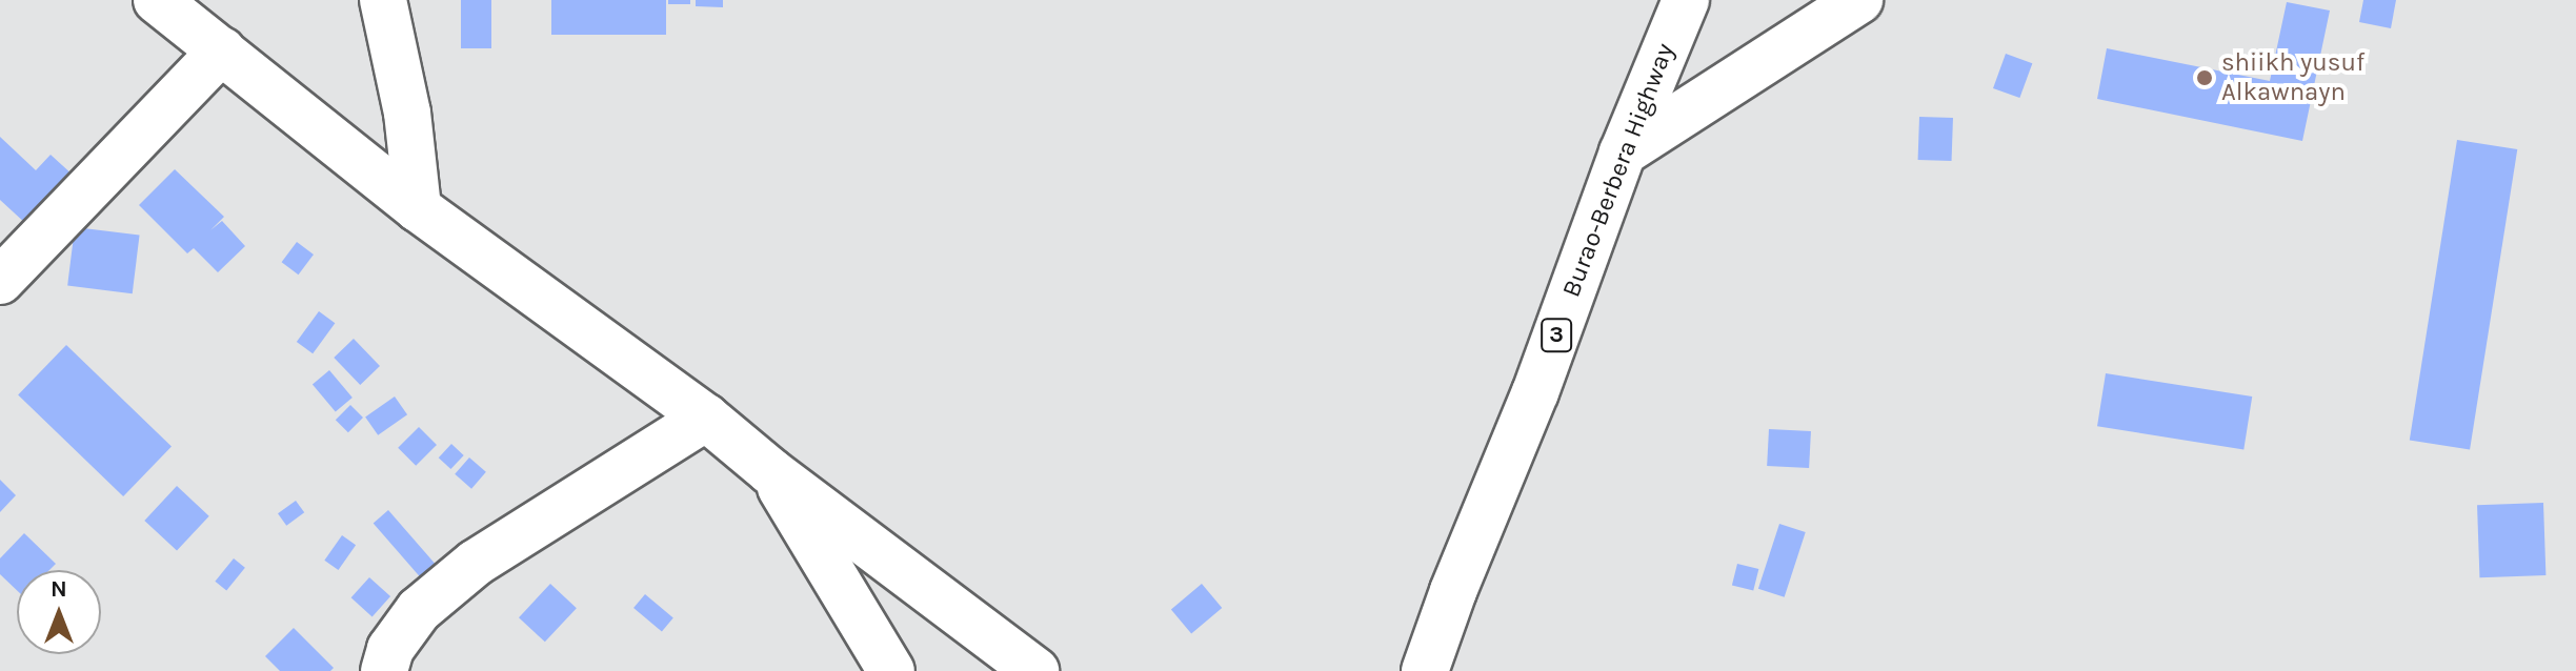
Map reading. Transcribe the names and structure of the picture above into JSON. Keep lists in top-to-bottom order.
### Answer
{
  "streets": {
    "main road": ["Burao-Berbera Highway", "3"]
  },
  "places": ["shiikh yusuf Alkawnayn"],
  "north": "top"
}
